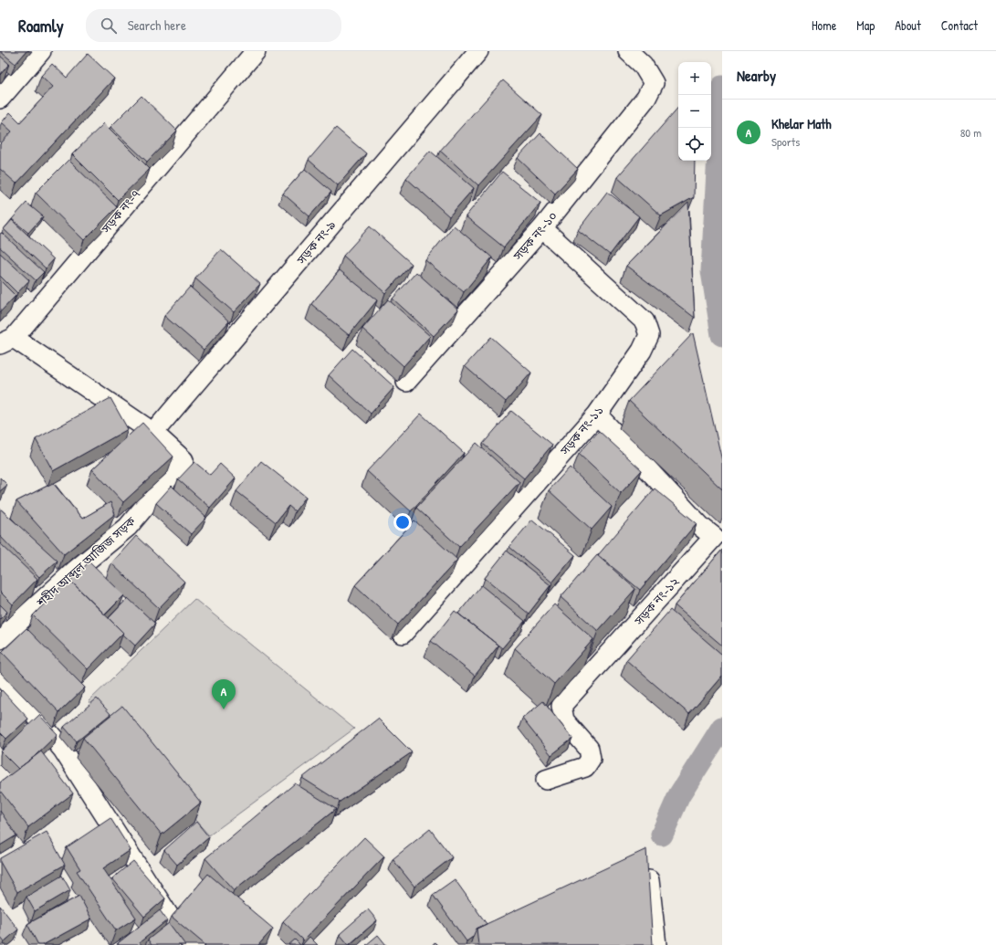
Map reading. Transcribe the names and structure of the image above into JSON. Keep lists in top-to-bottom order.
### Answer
{
  "streets": {
    "street": [
      "সড়ক নং-৭",
      "সড়ক নং-১০",
      "সড়ক নং-৯",
      "সড়ক নং-১১",
      "শহীদ আব্দুল আজিজ সড়ক",
      "সড়ক নং-১২"
    ]
  },
  "crossings": [
    ["সড়ক নং-১০", "সড়ক নং-১১"],
    ["সড়ক নং-৯", "শহীদ আব্দুল আজিজ সড়ক"],
    ["সড়ক নং-১১", "সড়ক নং-১২"]
  ],
  "page": {
    "header": "Roamly",
    "search": "Search here",
    "nav": [
      "Home",
      "Map",
      "About",
      "Contact"
    ],
    "heading": "Nearby",
    "map_buttons": ["+", "−"],
    "list": [
      {
        "mark": "A",
        "name": "Khelar Math",
        "note": "Sports",
        "value": "80 m"
      }
    ],
    "pins": "A"
  }
}
